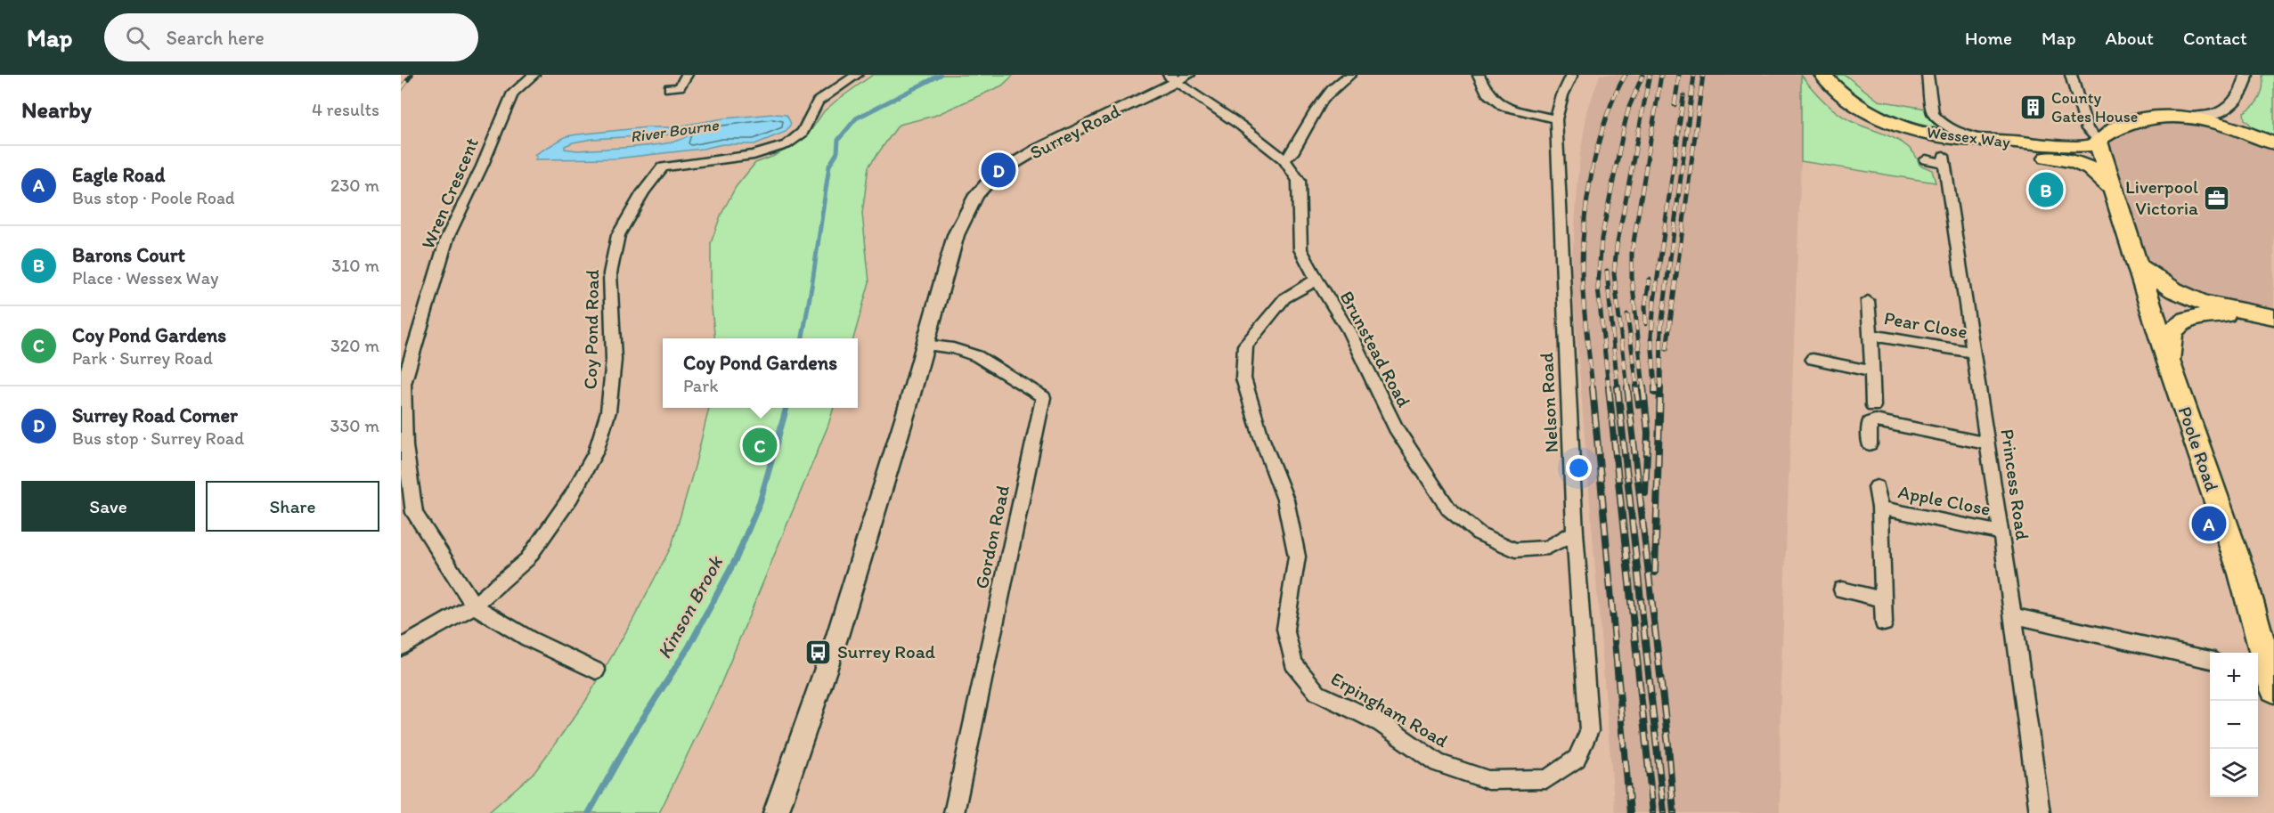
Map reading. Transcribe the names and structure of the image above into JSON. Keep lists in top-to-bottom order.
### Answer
{
  "streets": {
    "highway": ["Wessex Way", "Poole Road"],
    "street": [
      "Surrey Road",
      "Wren Crescent",
      "Pear Close",
      "Coy Pond Road",
      "Brunstead Road",
      "Nelson Road",
      "Princess Road",
      "Apple Close",
      "Gordon Road",
      "Erpingham Road"
    ]
  },
  "crossings": [
    ["Surrey Road", "Brunstead Road"],
    ["Surrey Road", "Gordon Road"],
    ["Wessex Way", "Poole Road"],
    ["Wessex Way", "Princess Road"],
    ["Wren Crescent", "Coy Pond Road"],
    ["Pear Close", "Princess Road"],
    ["Brunstead Road", "Nelson Road"],
    ["Brunstead Road", "Erpingham Road"],
    ["Nelson Road", "Erpingham Road"],
    ["Princess Road", "Apple Close"]
  ],
  "water": ["River Bourne", "Kinson Brook"],
  "places": {
    "building": ["County Gates House"],
    "office": ["Liverpool Victoria"],
    "bus stop": ["Surrey Road"]
  },
  "page": {
    "header": "Map",
    "search": "Search here",
    "nav": [
      "Home",
      "Map",
      "About",
      "Contact"
    ],
    "heading": ["Nearby", "4 results"],
    "list": [
      {
        "mark": "A",
        "name": "Eagle Road",
        "note": "Bus stop · Poole Road",
        "value": "230 m"
      },
      {
        "mark": "B",
        "name": "Barons Court",
        "note": "Place · Wessex Way",
        "value": "310 m"
      },
      {
        "mark": "C",
        "name": "Coy Pond Gardens",
        "note": "Park · Surrey Road",
        "value": "320 m"
      },
      {
        "mark": "D",
        "name": "Surrey Road Corner",
        "note": "Bus stop · Surrey Road",
        "value": "330 m"
      }
    ],
    "pins": [
      "D",
      "B",
      "C",
      "A"
    ],
    "popup": ["Coy Pond Gardens", "Park"],
    "buttons": ["Save", "Share"],
    "map_buttons": ["+", "−"]
  }
}
